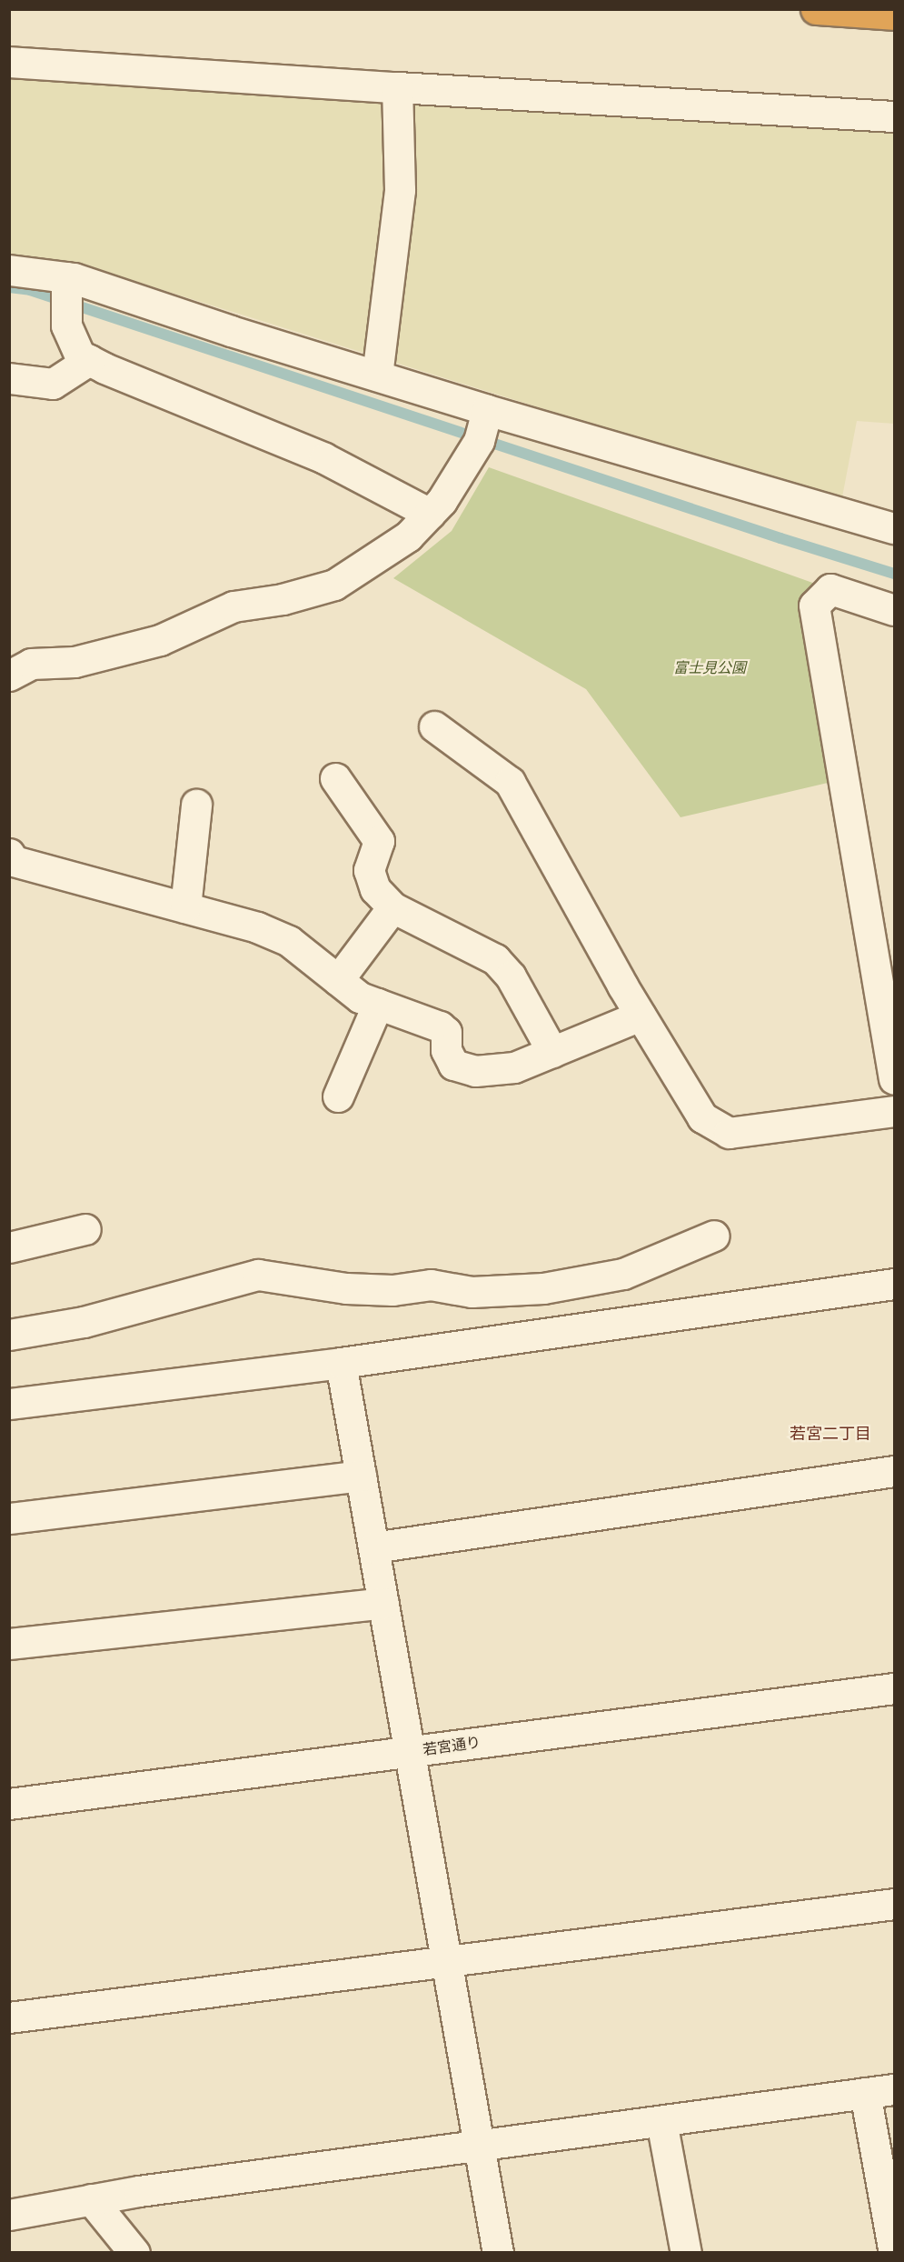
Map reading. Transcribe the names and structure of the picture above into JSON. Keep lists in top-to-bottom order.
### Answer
{
  "streets": {
    "street": ["若宮通り"]
  },
  "districts": ["若宮二丁目"],
  "parks": ["富士見公園"]
}
